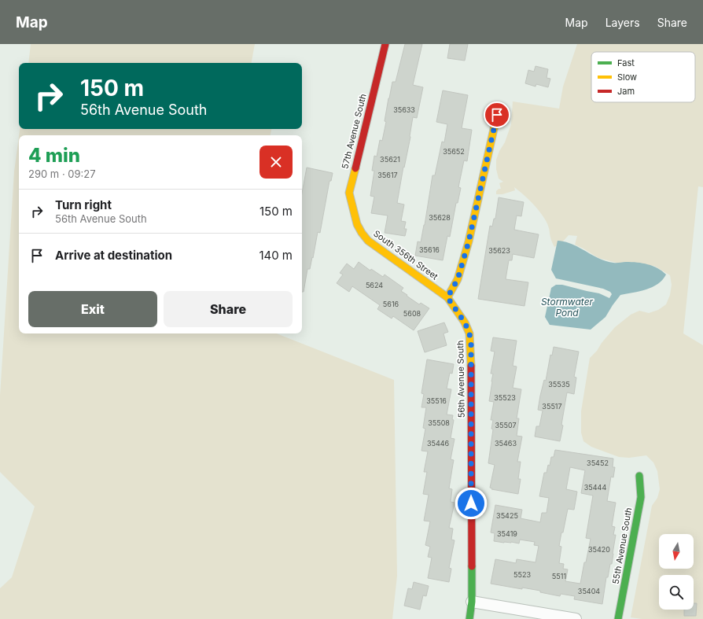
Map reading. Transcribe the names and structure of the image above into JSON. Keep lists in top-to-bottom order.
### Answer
{
  "streets": {
    "street": [
      "57th Avenue South",
      "South 356th Street",
      "56th Avenue South",
      "55th Avenue South"
    ]
  },
  "crossings": [
    ["57th Avenue South", "South 356th Street"],
    ["South 356th Street", "56th Avenue South"]
  ],
  "water": ["Stormwater Pond"],
  "house_numbers": [
    "35633",
    "35652",
    "35621",
    "35617",
    "35628",
    "35616",
    "35623",
    "5624",
    "5616",
    "5608",
    "35535",
    "35523",
    "35516",
    "35517",
    "35508",
    "35507",
    "35446",
    "35463",
    "35452",
    "35444",
    "35425",
    "35419",
    "35420",
    "5523",
    "5511",
    "35404"
  ],
  "legend": ["Fast", "Slow", "Jam"],
  "north": "bottom",
  "page": {
    "header": "Map",
    "nav": ["Map", "Layers", "Share"],
    "turn": ["150 m", "56th Avenue South"],
    "heading": ["4 min", "290 m · 09:27"],
    "list": [
      {
        "name": "Turn right",
        "note": "56th Avenue South",
        "value": "150 m"
      },
      {
        "name": "Arrive at destination",
        "value": "140 m"
      }
    ],
    "buttons": ["Exit", "Share"]
  }
}
